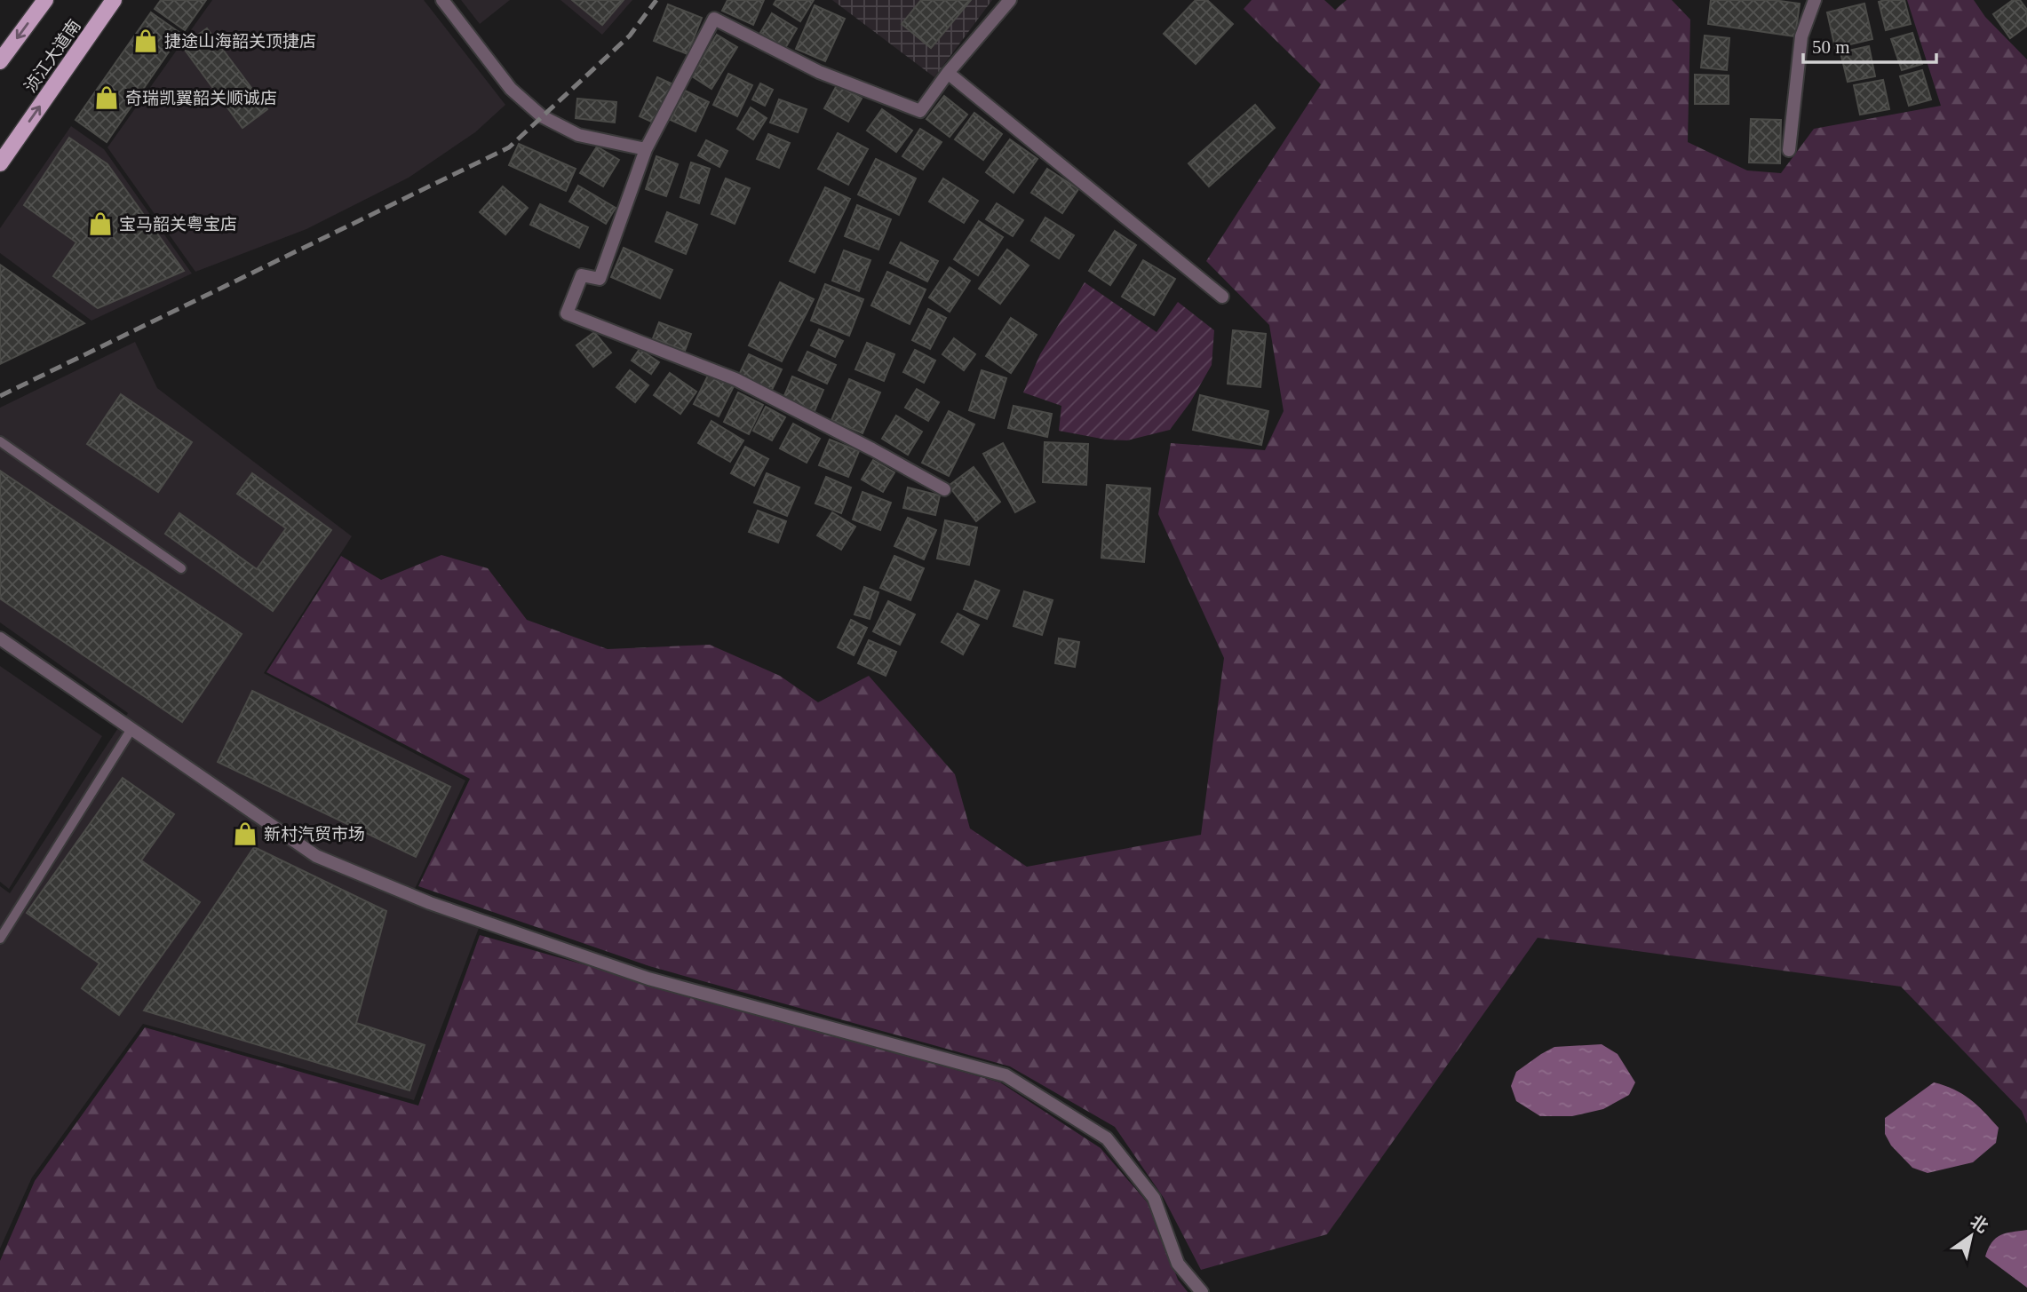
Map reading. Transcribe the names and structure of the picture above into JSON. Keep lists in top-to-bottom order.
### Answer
{
  "streets": {
    "main road": ["浈江大道南"]
  },
  "places": {
    "shop": [
      "捷途山海韶关顶捷店",
      "奇瑞凯翼韶关顺诚店",
      "宝马韶关粤宝店",
      "新村汽贸市场"
    ]
  },
  "scale_bar": "50 m",
  "north": "top right"
}
